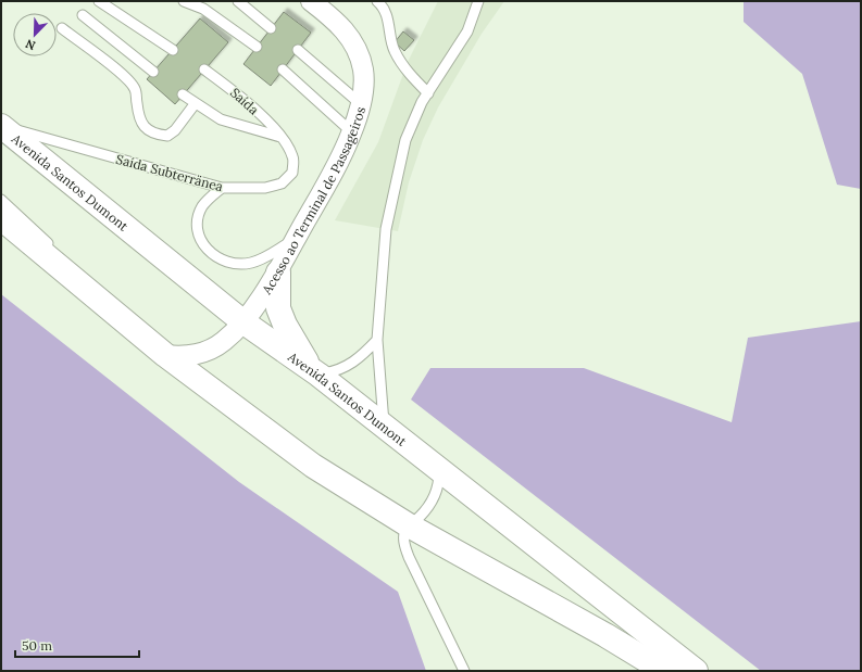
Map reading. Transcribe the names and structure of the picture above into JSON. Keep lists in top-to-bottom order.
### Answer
{
  "streets": {
    "main road": ["Avenida Santos Dumont"],
    "street": ["Acesso ao Terminal de Passageiros"],
    "lane": ["Saída", "Saída Subterränea"]
  },
  "crossings": [
    ["Saída", "Saída Subterränea"],
    ["Saída Subterränea", "Avenida Santos Dumont"],
    ["Avenida Santos Dumont", "Acesso ao Terminal de Passageiros"]
  ],
  "scale_bar": "50 m",
  "north": "bottom left"
}
